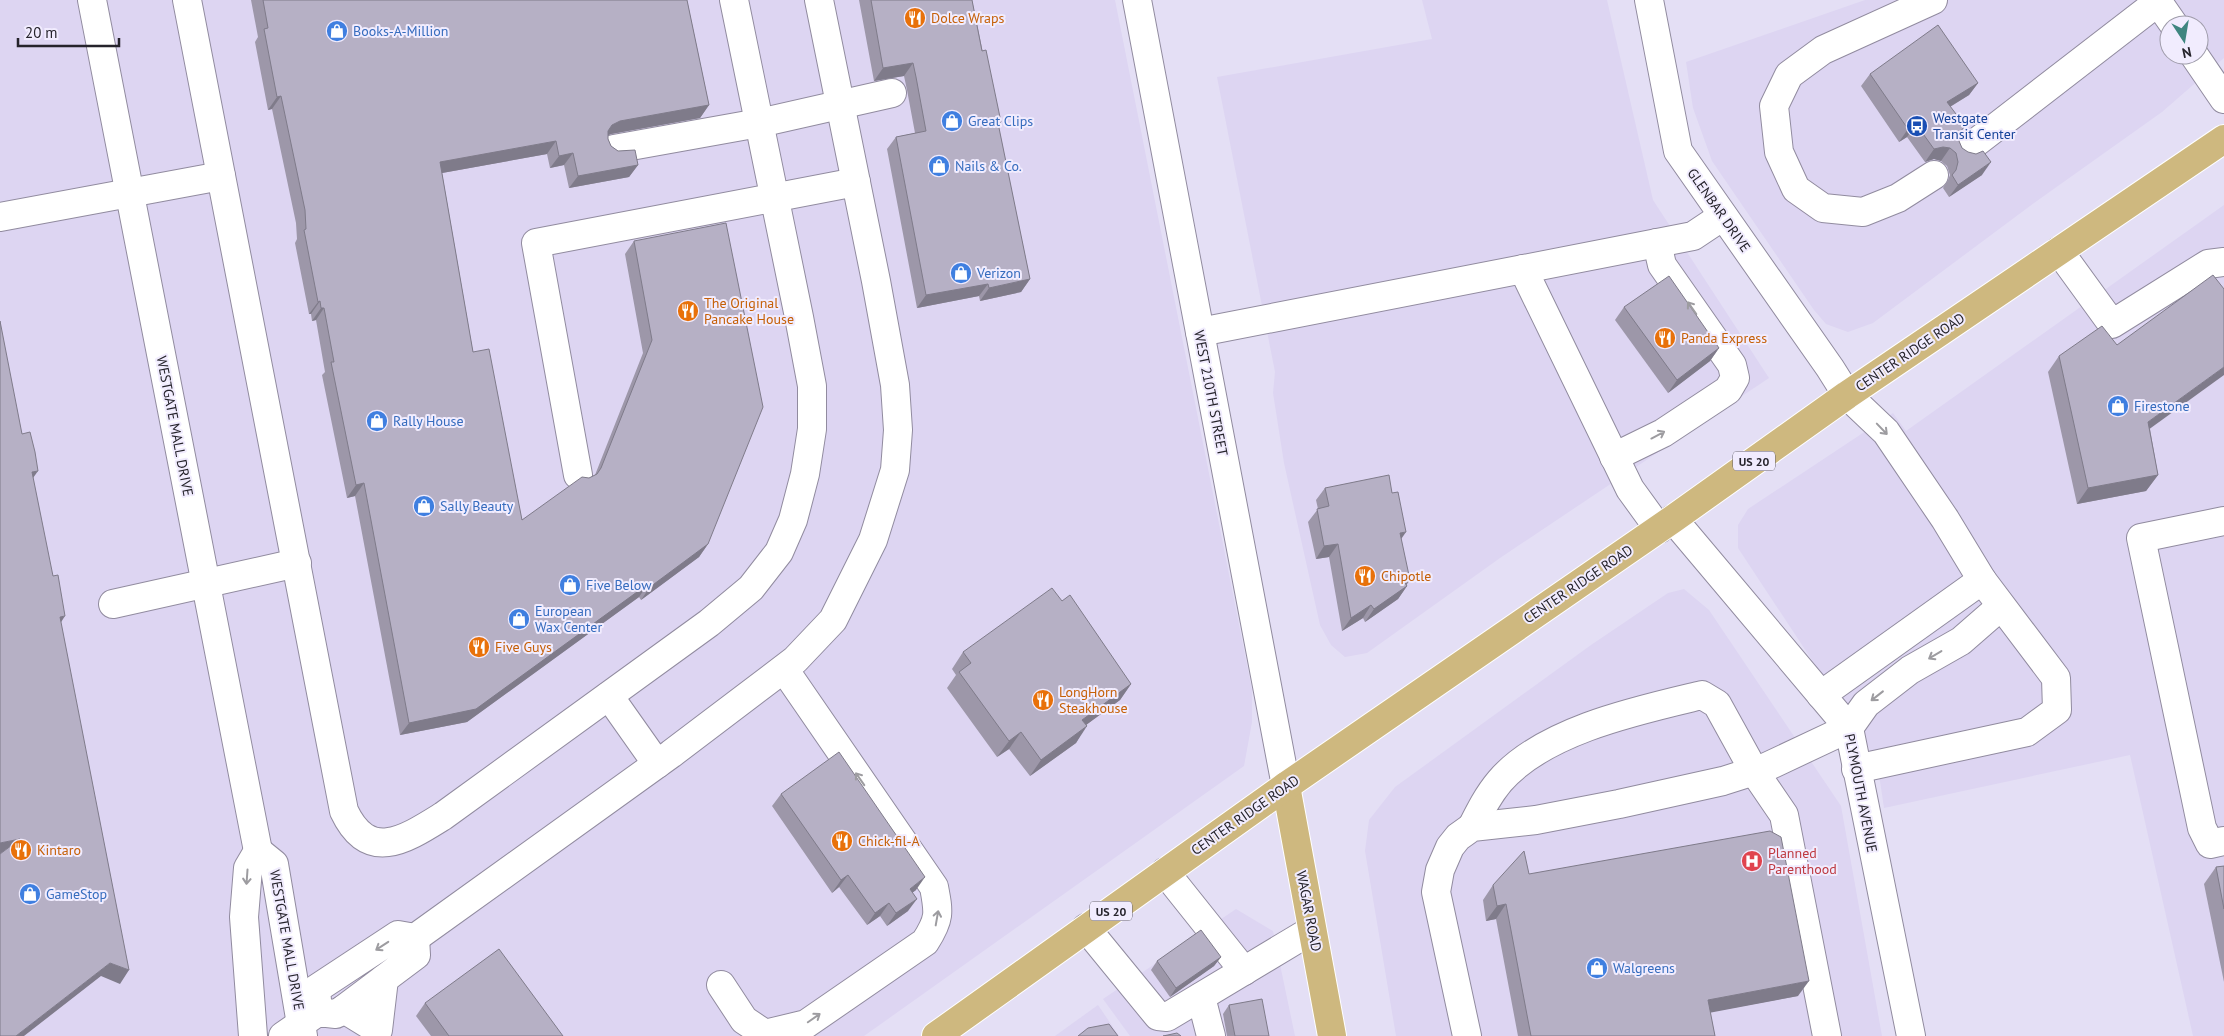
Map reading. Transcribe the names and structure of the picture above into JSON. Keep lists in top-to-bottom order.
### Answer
{
  "streets": {
    "main road": ["CENTER RIDGE ROAD", "US 20", "WAGAR ROAD"],
    "street": [
      "GLENBAR DRIVE",
      "WEST 210TH STREET",
      "WESTGATE MALL DRIVE",
      "PLYMOUTH AVENUE"
    ]
  },
  "crossings": [
    ["GLENBAR DRIVE", "CENTER RIDGE ROAD"],
    ["GLENBAR DRIVE", "PLYMOUTH AVENUE"],
    ["CENTER RIDGE ROAD", "WEST 210TH STREET"],
    ["CENTER RIDGE ROAD", "PLYMOUTH AVENUE"],
    ["CENTER RIDGE ROAD", "WAGAR ROAD"],
    ["WEST 210TH STREET", "WAGAR ROAD"]
  ],
  "places": {
    "restaurant": [
      "Dolce Wraps",
      "The Original Pancake House",
      "Panda Express",
      "Chipotle",
      "Five Guys",
      "LongHorn Steakhouse",
      "Chick-fil-A",
      "Kintaro"
    ],
    "shop": [
      "Books-A-Million",
      "Great Clips",
      "Nails & Co.",
      "Verizon",
      "Firestone",
      "Rally House",
      "Sally Beauty",
      "Five Below",
      "European Wax Center",
      "GameStop",
      "Walgreens"
    ],
    "bus stop": ["Westgate Transit Center"],
    "hospital": ["Planned Parenthood"]
  },
  "scale_bar": "20 m",
  "north": "bottom"
}
